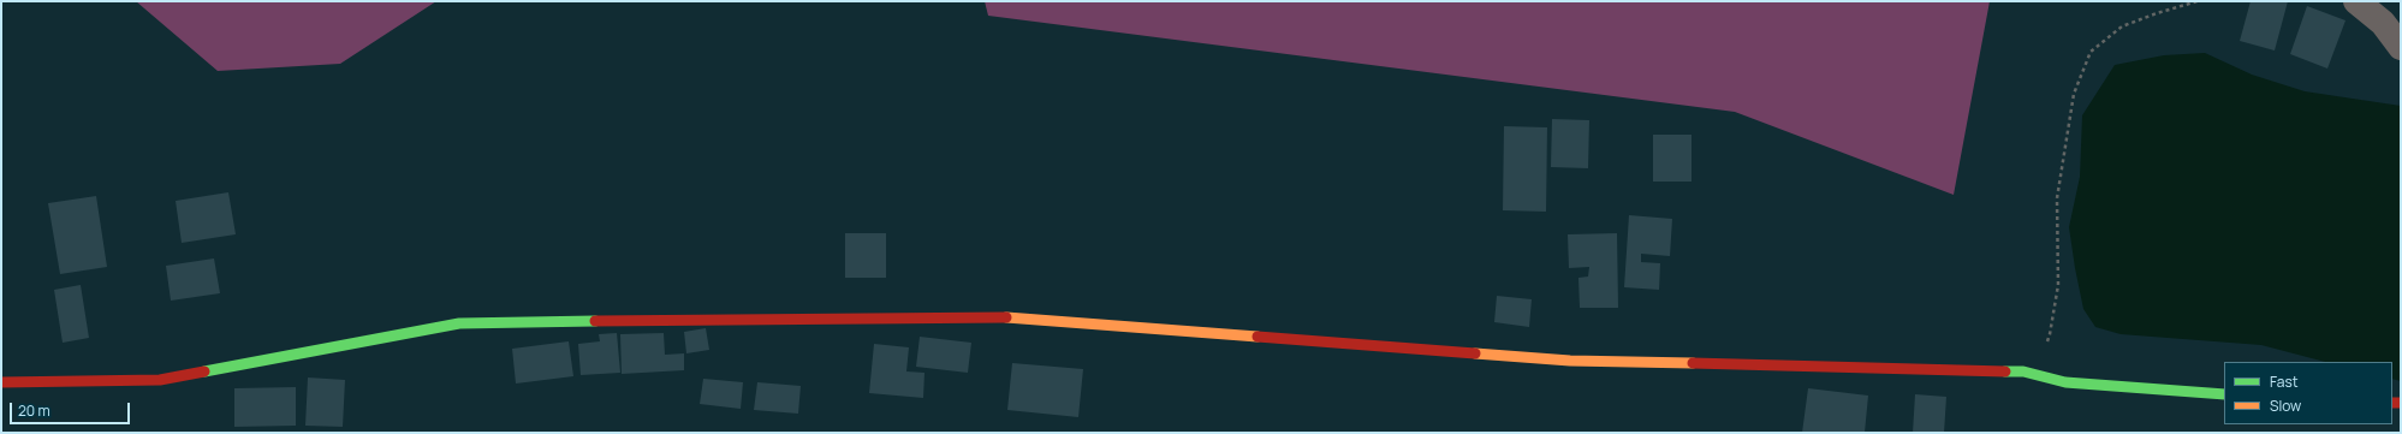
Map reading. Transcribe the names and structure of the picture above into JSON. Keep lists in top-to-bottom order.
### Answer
{
  "legend": ["Fast", "Slow"],
  "scale_bar": "20 m"
}
